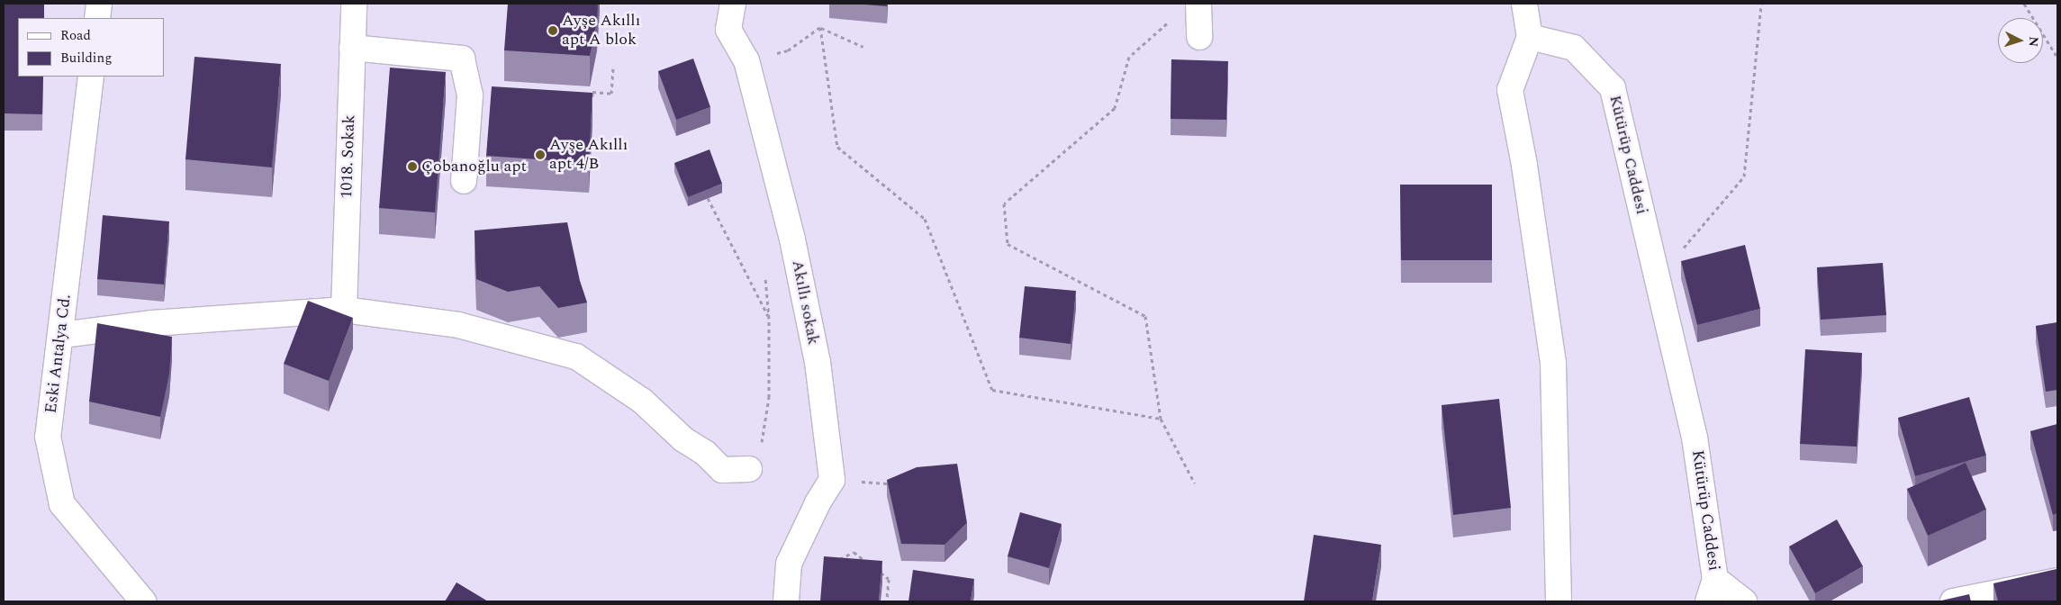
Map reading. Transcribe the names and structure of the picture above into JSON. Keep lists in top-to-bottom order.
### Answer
{
  "streets": {
    "street": [
      "Kütürüp Caddesi",
      "1018. Sokak",
      "Akıllı sokak",
      "Eski Antalya Cd."
    ]
  },
  "places": ["Ayşe Akıllı apt A blok", "Ayşe Akıllı apt 4/B", "Çobanoğlu apt"],
  "legend": ["Road", "Building"],
  "north": "right"
}
